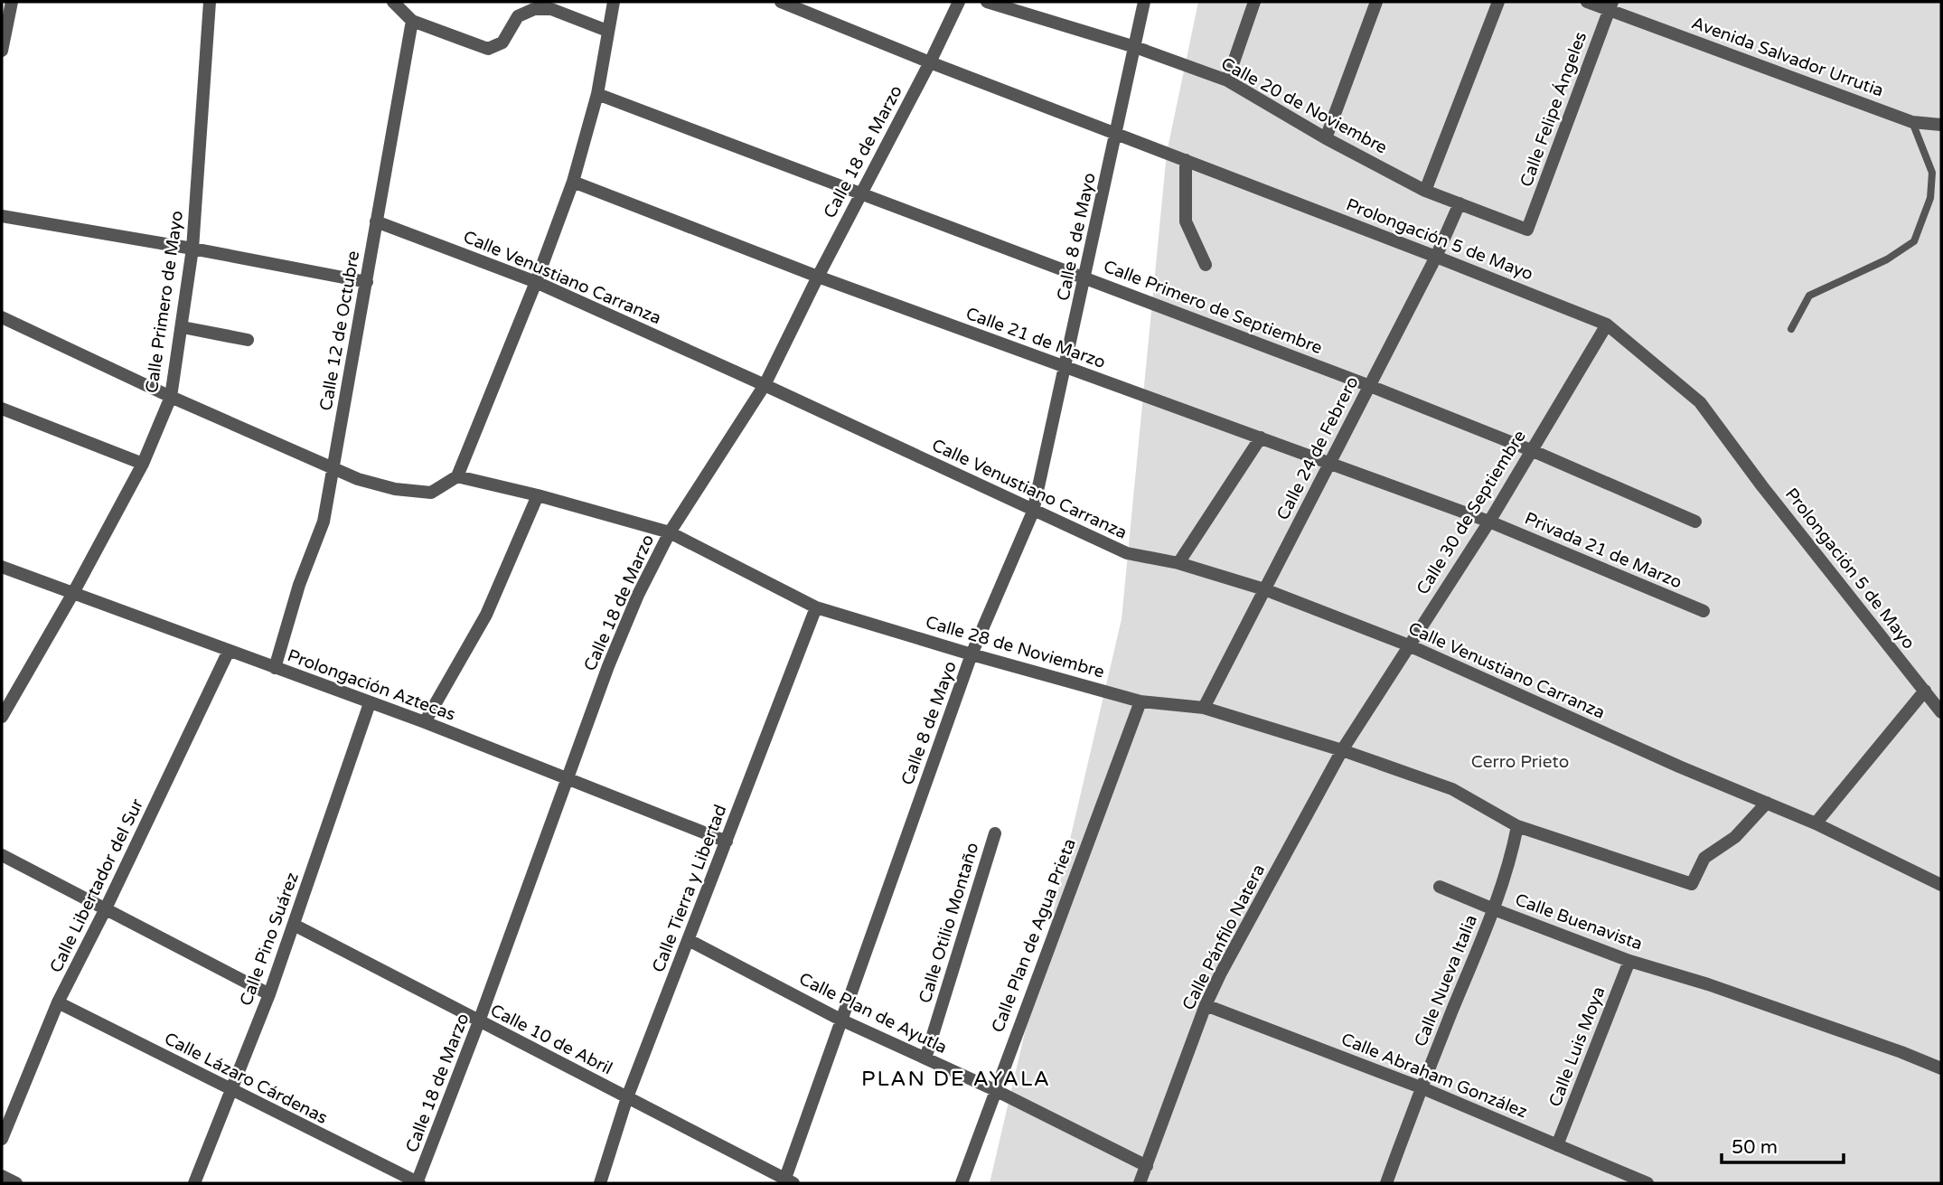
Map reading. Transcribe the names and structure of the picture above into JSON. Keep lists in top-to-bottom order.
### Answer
{
  "streets": {
    "street": [
      "Avenida Salvador Urrutia",
      "Calle 20 de Noviembre",
      "Calle Felipe Ángeles",
      "Calle 18 de Marzo",
      "Calle 8 de Mayo",
      "Prolongación 5 de Mayo",
      "Calle Venustiano Carranza",
      "Calle Primero de Mayo",
      "Calle Primero de Septiembre",
      "Calle 12 de Octubre",
      "Calle 21 de Marzo",
      "Calle 24 de Febrero",
      "Calle 30 de Septiembre",
      "Privada 21 de Marzo",
      "Calle 28 de Noviembre",
      "Prolongación Aztecas",
      "Calle Libertador del Sur",
      "Calle Tierra y Libertad",
      "Calle Buenavista",
      "Calle Otilio Montaño",
      "Calle Plan de Agua Prieta",
      "Calle Pánfilo Natera",
      "Calle Pino Suárez",
      "Calle Nueva Italia",
      "Calle Plan de Ayutla",
      "Calle 10 de Abril",
      "Calle Luis Moya",
      "Calle Abraham González",
      "Calle Lázaro Cárdenas"
    ]
  },
  "crossings": [
    ["Avenida Salvador Urrutia", "Calle Felipe Ángeles"],
    ["Calle 20 de Noviembre", "Calle Felipe Ángeles"],
    ["Calle 20 de Noviembre", "Calle 8 de Mayo"],
    ["Calle 20 de Noviembre", "Calle 24 de Febrero"],
    ["Calle 18 de Marzo", "Prolongación 5 de Mayo"],
    ["Calle 18 de Marzo", "Calle Venustiano Carranza"],
    ["Calle 18 de Marzo", "Calle Primero de Septiembre"],
    ["Calle 18 de Marzo", "Calle 21 de Marzo"],
    ["Calle 18 de Marzo", "Calle 28 de Noviembre"],
    ["Calle 18 de Marzo", "Prolongación Aztecas"],
    ["Calle 18 de Marzo", "Calle 10 de Abril"],
    ["Calle 18 de Marzo", "Calle Lázaro Cárdenas"],
    ["Calle 8 de Mayo", "Prolongación 5 de Mayo"],
    ["Calle 8 de Mayo", "Calle Venustiano Carranza"],
    ["Calle 8 de Mayo", "Calle Primero de Septiembre"],
    ["Calle 8 de Mayo", "Calle 21 de Marzo"],
    ["Calle 8 de Mayo", "Calle 28 de Noviembre"],
    ["Calle 8 de Mayo", "Calle Plan de Ayutla"],
    ["Calle 8 de Mayo", "Calle 10 de Abril"],
    ["Prolongación 5 de Mayo", "Calle 24 de Febrero"],
    ["Prolongación 5 de Mayo", "Calle 30 de Septiembre"],
    ["Calle Venustiano Carranza", "Calle 12 de Octubre"],
    ["Calle Venustiano Carranza", "Calle 24 de Febrero"],
    ["Calle Venustiano Carranza", "Calle 30 de Septiembre"],
    ["Calle Venustiano Carranza", "Calle 28 de Noviembre"],
    ["Calle Primero de Mayo", "Prolongación Aztecas"],
    ["Calle Primero de Septiembre", "Calle 24 de Febrero"],
    ["Calle Primero de Septiembre", "Calle 30 de Septiembre"],
    ["Calle 12 de Octubre", "Prolongación Aztecas"],
    ["Calle 21 de Marzo", "Calle 24 de Febrero"],
    ["Calle 21 de Marzo", "Calle 30 de Septiembre"],
    ["Calle 21 de Marzo", "Privada 21 de Marzo"],
    ["Calle 24 de Febrero", "Calle 28 de Noviembre"],
    ["Calle 30 de Septiembre", "Privada 21 de Marzo"],
    ["Calle 30 de Septiembre", "Calle 28 de Noviembre"],
    ["Calle 30 de Septiembre", "Calle Pánfilo Natera"],
    ["Calle 28 de Noviembre", "Calle Tierra y Libertad"],
    ["Calle 28 de Noviembre", "Calle Plan de Agua Prieta"],
    ["Calle 28 de Noviembre", "Calle Pánfilo Natera"],
    ["Calle 28 de Noviembre", "Calle Nueva Italia"],
    ["Prolongación Aztecas", "Calle Libertador del Sur"],
    ["Prolongación Aztecas", "Calle Tierra y Libertad"],
    ["Prolongación Aztecas", "Calle Pino Suárez"],
    ["Calle Libertador del Sur", "Calle Lázaro Cárdenas"],
    ["Calle Tierra y Libertad", "Calle Plan de Ayutla"],
    ["Calle Tierra y Libertad", "Calle 10 de Abril"],
    ["Calle Buenavista", "Calle Nueva Italia"],
    ["Calle Buenavista", "Calle Luis Moya"],
    ["Calle Otilio Montaño", "Calle Plan de Ayutla"],
    ["Calle Plan de Agua Prieta", "Calle Plan de Ayutla"],
    ["Calle Pánfilo Natera", "Calle Plan de Ayutla"],
    ["Calle Pánfilo Natera", "Calle Abraham González"],
    ["Calle Pino Suárez", "Calle 10 de Abril"],
    ["Calle Pino Suárez", "Calle Lázaro Cárdenas"],
    ["Calle Nueva Italia", "Calle Abraham González"],
    ["Calle Luis Moya", "Calle Abraham González"]
  ],
  "districts": ["PLAN DE AYALA"],
  "parks": ["Cerro Prieto"],
  "scale_bar": "50 m"
}
